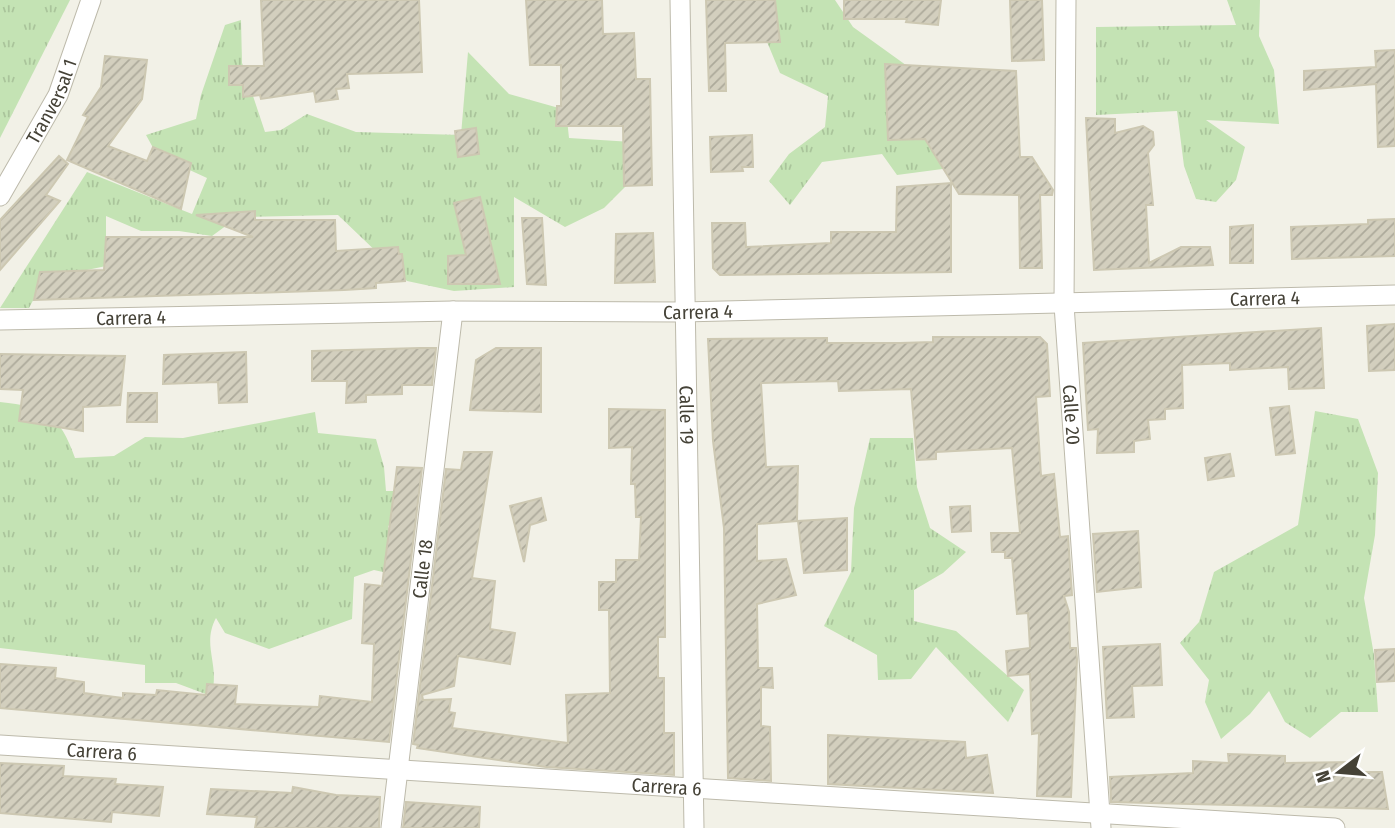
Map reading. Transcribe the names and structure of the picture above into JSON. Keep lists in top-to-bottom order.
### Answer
{
  "streets": {
    "street": [
      "Tranversal 1",
      "Carrera 4",
      "Calle 19",
      "Calle 20",
      "Calle 18",
      "Carrera 6"
    ]
  },
  "crossings": [
    ["Carrera 4", "Calle 19"],
    ["Carrera 4", "Calle 20"],
    ["Carrera 4", "Calle 18"],
    ["Calle 19", "Carrera 6"],
    ["Calle 20", "Carrera 6"],
    ["Calle 18", "Carrera 6"]
  ],
  "north": "left"
}
